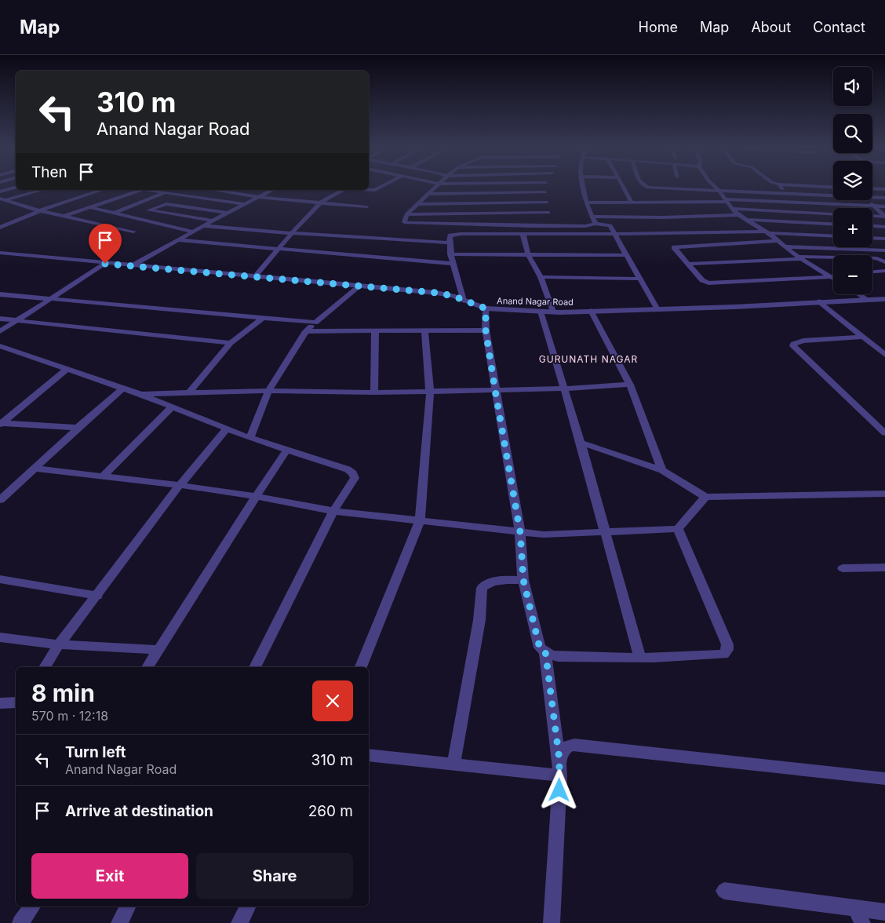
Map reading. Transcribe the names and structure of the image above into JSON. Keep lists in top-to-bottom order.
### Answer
{
  "streets": {
    "street": ["Anand Nagar Road"]
  },
  "districts": ["GURUNATH NAGAR"],
  "page": {
    "header": "Map",
    "nav": [
      "Home",
      "Map",
      "About",
      "Contact"
    ],
    "map_buttons": ["+", "−"],
    "turn": ["310 m", "Anand Nagar Road"],
    "then": "Then",
    "heading": ["8 min", "570 m · 12:18"],
    "list": [
      {
        "name": "Turn left",
        "note": "Anand Nagar Road",
        "value": "310 m"
      },
      {
        "name": "Arrive at destination",
        "value": "260 m"
      }
    ],
    "buttons": ["Exit", "Share"]
  }
}
